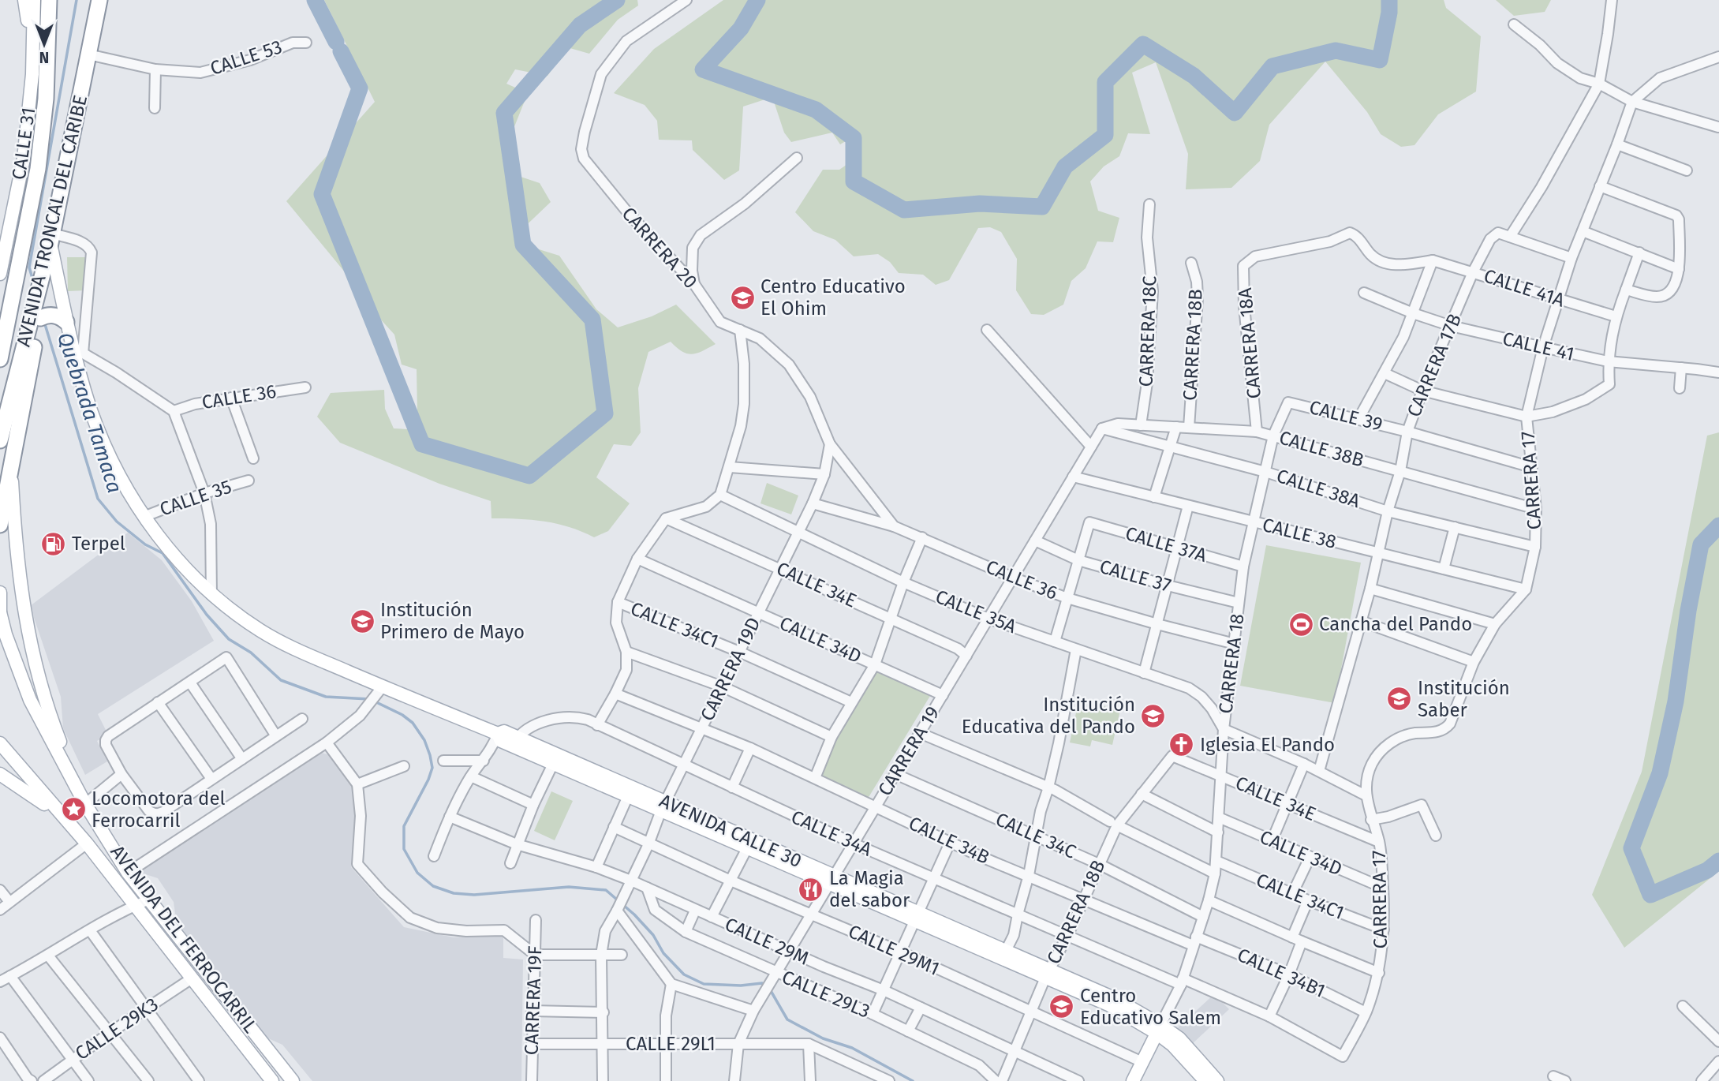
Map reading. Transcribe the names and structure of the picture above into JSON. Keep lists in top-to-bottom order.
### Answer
{
  "streets": {
    "highway": ["AVENIDA TRONCAL DEL CARIBE"],
    "main road": [
      "CALLE 31",
      "CARRERA 18",
      "AVENIDA CALLE 30",
      "AVENIDA DEL FERROCARRIL"
    ],
    "street": [
      "CALLE 53",
      "CARRERA 20",
      "CALLE 41A",
      "CARRERA 18C",
      "CARRERA 18A",
      "CARRERA 18B",
      "CALLE 41",
      "CARRERA 17B",
      "CALLE 36",
      "CALLE 39",
      "CALLE 38B",
      "CARRERA 17",
      "CALLE 38A",
      "CALLE 35",
      "CALLE 38",
      "CALLE 37A",
      "CALLE 37",
      "CALLE 34E",
      "CALLE 35A",
      "CALLE 34C1",
      "CALLE 34D",
      "CARRERA 19D",
      "CARRERA 19",
      "CALLE 34A",
      "CALLE 34C",
      "CALLE 34B",
      "CALLE 29M",
      "CALLE 29M1",
      "CALLE 34B1",
      "CALLE 29L3",
      "CARRERA 19F",
      "CALLE 29K3",
      "CALLE 29L1"
    ]
  },
  "crossings": [
    ["CALLE 53", "AVENIDA TRONCAL DEL CARIBE"],
    ["AVENIDA TRONCAL DEL CARIBE", "AVENIDA CALLE 30"],
    ["CARRERA 20", "CALLE 36"],
    ["CARRERA 20", "CARRERA 19D"],
    ["CALLE 41A", "CARRERA 18A"],
    ["CALLE 41A", "CARRERA 17B"],
    ["CALLE 41A", "CARRERA 17"],
    ["CARRERA 18C", "CALLE 38B"],
    ["CARRERA 18A", "CALLE 38B"],
    ["CARRERA 18B", "CALLE 38B"],
    ["CARRERA 18B", "CALLE 38A"],
    ["CARRERA 18B", "CALLE 38"],
    ["CARRERA 18B", "CALLE 34E"],
    ["CARRERA 18B", "AVENIDA CALLE 30"],
    ["CARRERA 18B", "CALLE 34A"],
    ["CARRERA 18B", "CALLE 34C"],
    ["CARRERA 18B", "CALLE 34B"],
    ["CARRERA 18B", "CALLE 29M"],
    ["CARRERA 18B", "CALLE 29M1"],
    ["CALLE 41", "CARRERA 17B"],
    ["CALLE 41", "CARRERA 17"],
    ["CARRERA 17B", "CALLE 39"],
    ["CARRERA 17B", "CALLE 38B"],
    ["CARRERA 17B", "CALLE 38A"],
    ["CARRERA 17B", "CALLE 38"],
    ["CALLE 36", "CARRERA 18"],
    ["CALLE 36", "CARRERA 19D"],
    ["CALLE 36", "CARRERA 19"],
    ["CALLE 39", "CARRERA 17"],
    ["CALLE 39", "CARRERA 18"],
    ["CALLE 38B", "CARRERA 17"],
    ["CALLE 38B", "CALLE 38A"],
    ["CALLE 38B", "CARRERA 18"],
    ["CALLE 38B", "CARRERA 19"],
    ["CARRERA 17", "CALLE 38A"],
    ["CARRERA 17", "CALLE 38"],
    ["CARRERA 17", "CALLE 34E"],
    ["CARRERA 17", "CALLE 34C1"],
    ["CARRERA 17", "CALLE 34D"],
    ["CARRERA 17", "CALLE 34B1"],
    ["CALLE 38A", "CARRERA 18"],
    ["CALLE 38A", "CARRERA 19"],
    ["CALLE 35", "AVENIDA CALLE 30"],
    ["CALLE 38", "CARRERA 18"],
    ["CALLE 38", "CARRERA 19"],
    ["CALLE 37A", "CALLE 37"],
    ["CALLE 37A", "CARRERA 18"],
    ["CALLE 37", "CARRERA 18"],
    ["CALLE 37", "CARRERA 19"],
    ["CALLE 34E", "CARRERA 18"],
    ["CALLE 34E", "CARRERA 19D"],
    ["CALLE 34E", "CARRERA 19"],
    ["CALLE 35A", "CARRERA 18"],
    ["CALLE 35A", "CARRERA 19D"],
    ["CALLE 35A", "CARRERA 19"],
    ["CALLE 34C1", "CARRERA 18"],
    ["CALLE 34C1", "CARRERA 19D"],
    ["CALLE 34D", "CARRERA 18"],
    ["CALLE 34D", "CARRERA 19D"],
    ["CALLE 34D", "CARRERA 19"],
    ["CARRERA 18", "AVENIDA CALLE 30"],
    ["CARRERA 18", "CALLE 34A"],
    ["CARRERA 18", "CALLE 34C"],
    ["CARRERA 18", "CALLE 34B"],
    ["CARRERA 18", "CALLE 29M1"],
    ["CARRERA 18", "CALLE 34B1"],
    ["CARRERA 19D", "AVENIDA CALLE 30"],
    ["CARRERA 19D", "CALLE 34A"],
    ["CARRERA 19D", "CALLE 34B"],
    ["CARRERA 19D", "CALLE 29M"],
    ["CARRERA 19D", "CALLE 29M1"],
    ["CARRERA 19D", "CALLE 29L1"],
    ["CARRERA 19", "AVENIDA CALLE 30"],
    ["CARRERA 19", "CALLE 34A"],
    ["CARRERA 19", "CALLE 34C"],
    ["CARRERA 19", "CALLE 34B"],
    ["CARRERA 19", "CALLE 29M"],
    ["CARRERA 19", "CALLE 29M1"],
    ["CARRERA 19", "CALLE 29L3"],
    ["CARRERA 19", "CALLE 29L1"],
    ["AVENIDA CALLE 30", "CALLE 34A"],
    ["CALLE 34B", "CALLE 34B1"],
    ["AVENIDA DEL FERROCARRIL", "CALLE 29K3"],
    ["CALLE 29M", "CALLE 29L3"],
    ["CARRERA 19F", "CALLE 29L1"]
  ],
  "water": ["Quebrada Tamaca"],
  "places": {
    "school or university": [
      "Centro Educativo El Ohim",
      "Institución Primero de Mayo",
      "Institución Saber",
      "Institución Educativa del Pando",
      "Centro Educativo Salem"
    ],
    "fuel station": ["Terpel"],
    "sports": ["Cancha del Pando"],
    "church": ["Iglesia El Pando"],
    "place": ["Locomotora del Ferrocarril"],
    "restaurant": ["La Magia del sabor"]
  },
  "north": "bottom"
}
